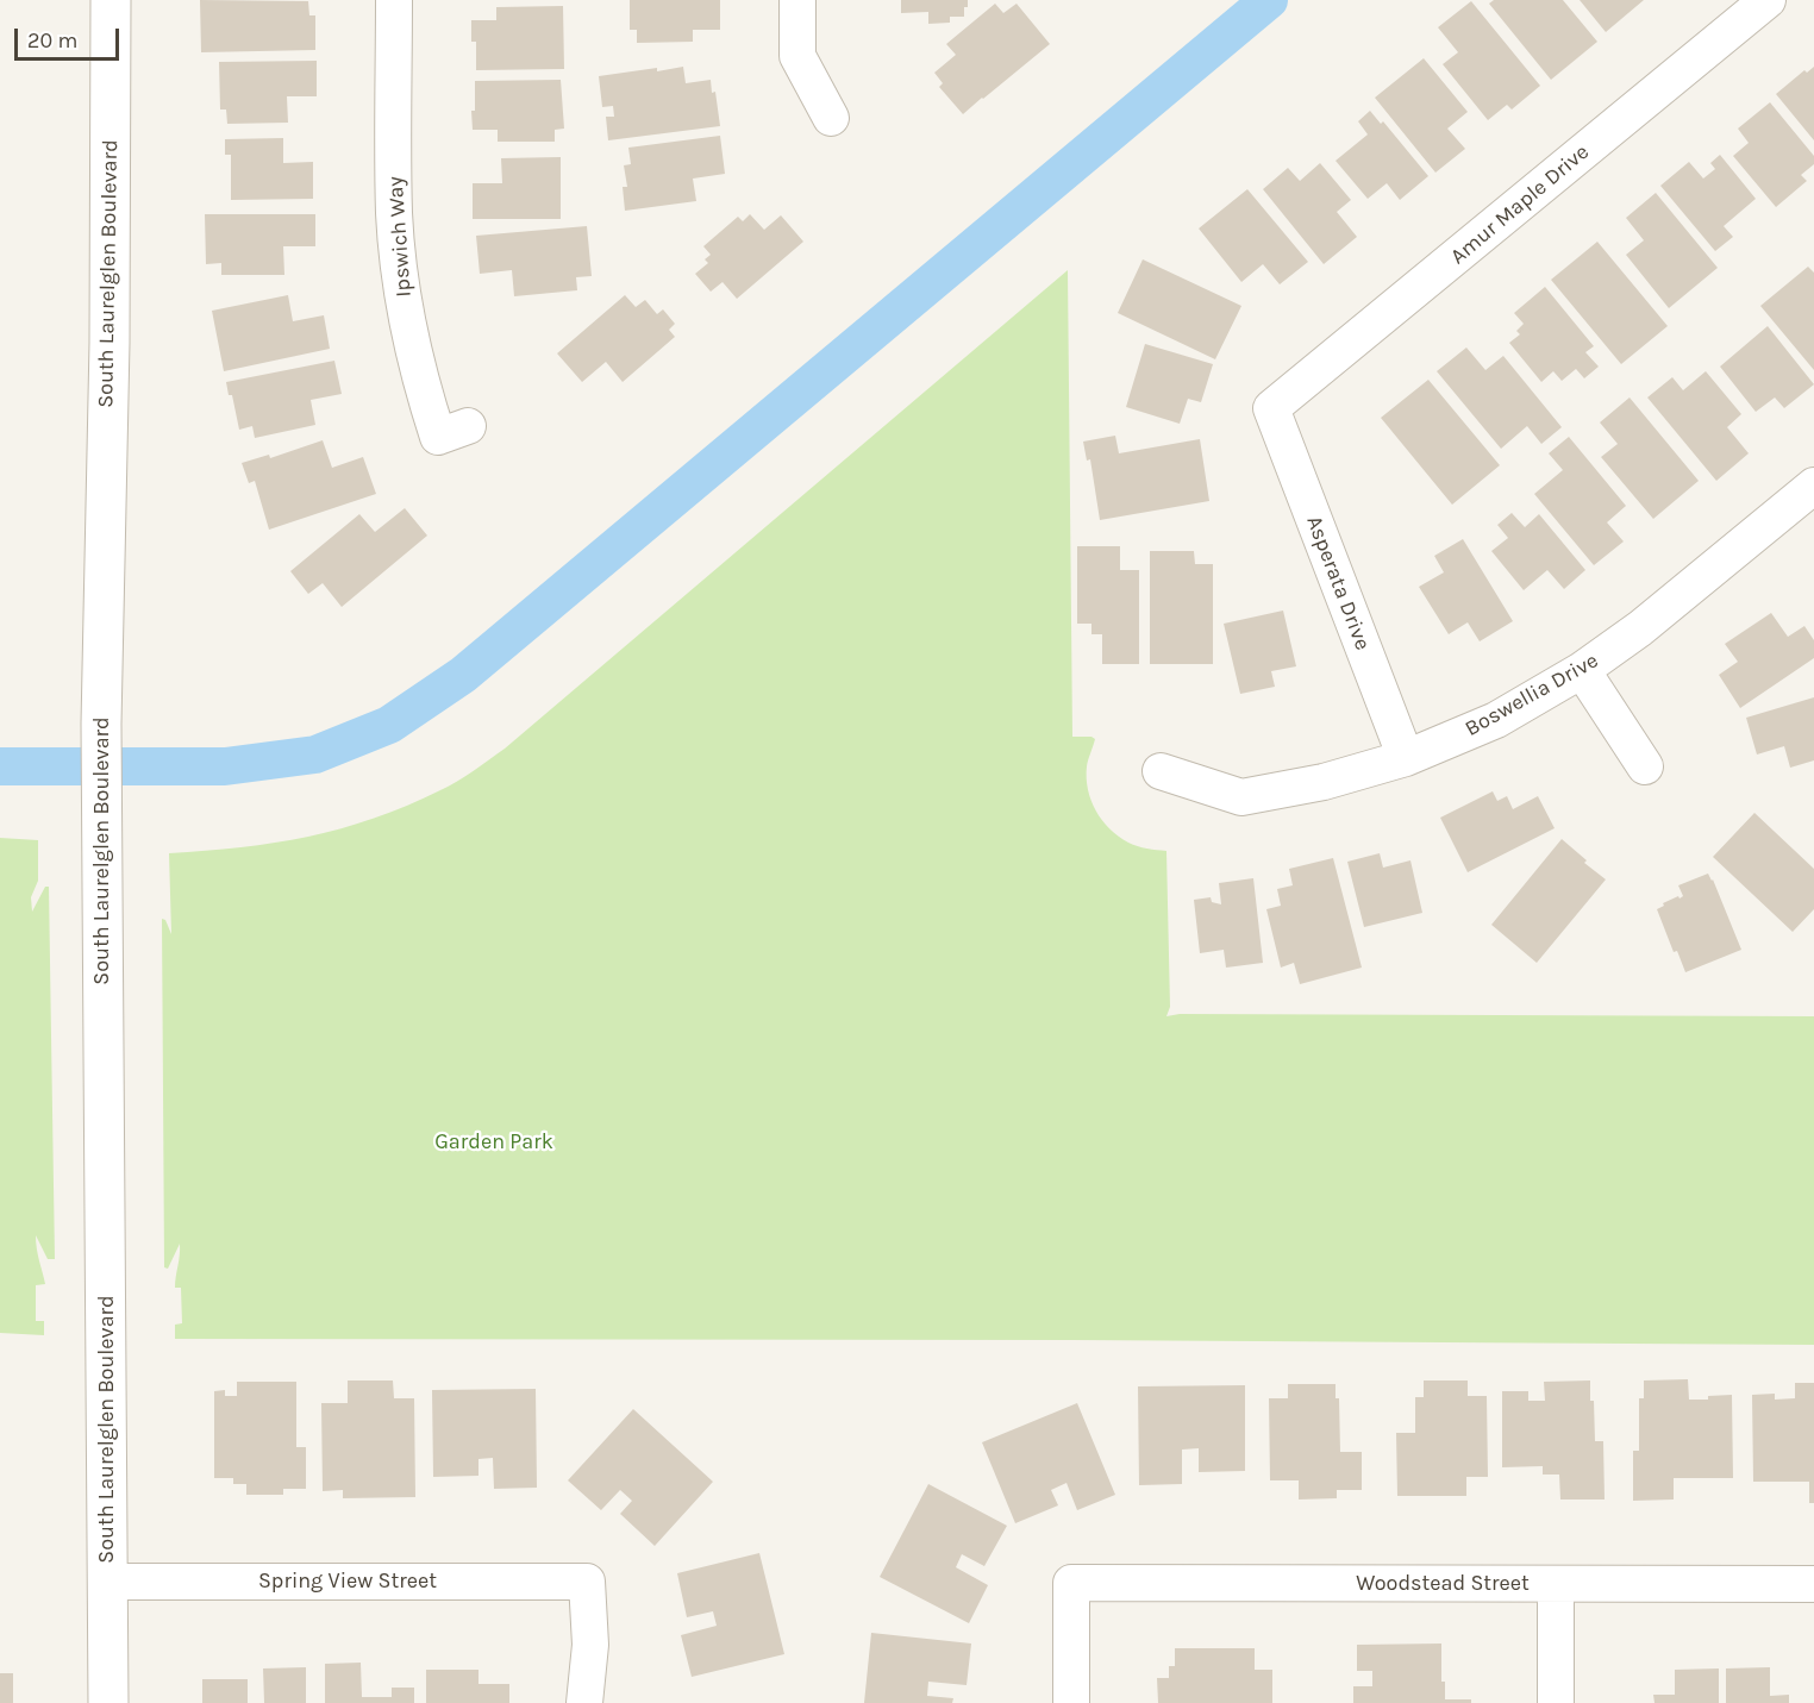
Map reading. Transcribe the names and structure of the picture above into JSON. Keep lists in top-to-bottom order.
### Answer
{
  "streets": {
    "street": [
      "Amur Maple Drive",
      "Ipswich Way",
      "South Laurelglen Boulevard",
      "Asperata Drive",
      "Boswellia Drive",
      "Spring View Street",
      "Woodstead Street"
    ]
  },
  "crossings": [
    ["Amur Maple Drive", "Asperata Drive"],
    ["South Laurelglen Boulevard", "Spring View Street"],
    ["Asperata Drive", "Boswellia Drive"]
  ],
  "parks": ["Garden Park"],
  "scale_bar": "20 m"
}
